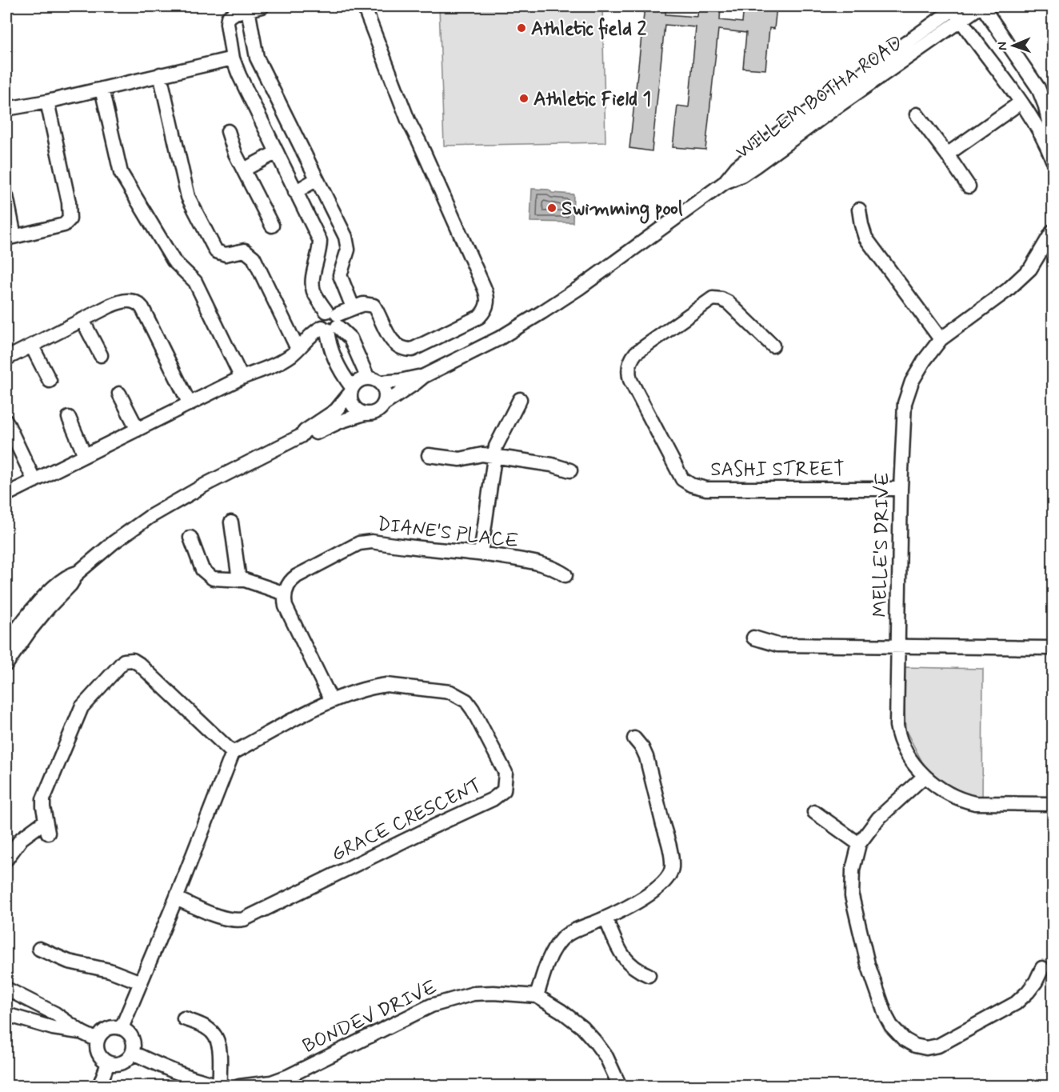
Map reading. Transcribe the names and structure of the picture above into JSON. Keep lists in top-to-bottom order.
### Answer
{
  "streets": {
    "street": [
      "WILLEM BOTHA ROAD",
      "SASHI STREET",
      "DIANE'S PLACE",
      "MELLE'S DRIVE",
      "GRACE CRESCENT",
      "BONDEV DRIVE"
    ]
  },
  "crossings": [
    ["SASHI STREET", "MELLE'S DRIVE"]
  ],
  "places": ["Athletic field 2", "Athletic Field 1", "Swimming pool"],
  "north": "left"
}
